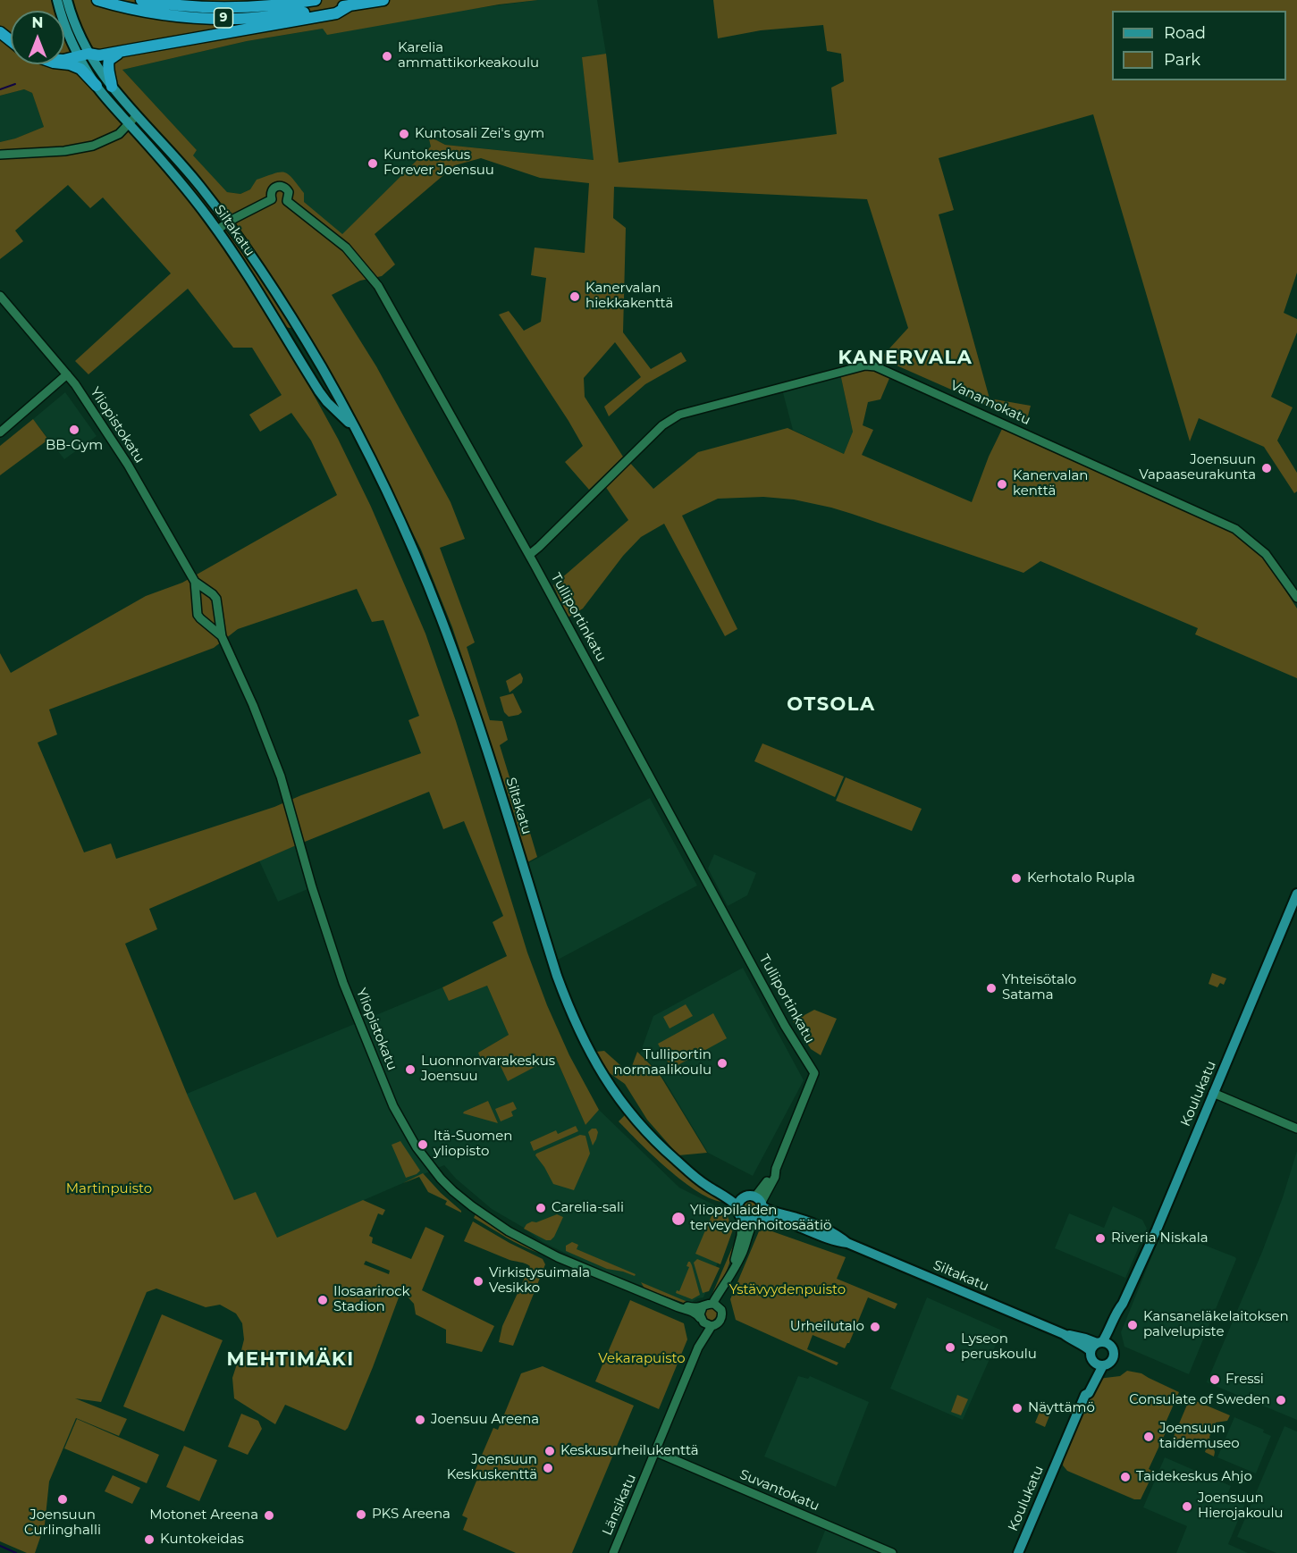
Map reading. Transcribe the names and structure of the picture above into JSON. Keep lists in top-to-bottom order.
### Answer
{
  "streets": {
    "highway": ["9"],
    "main road": ["Siltakatu", "Koulukatu"],
    "street": [
      "Vanamokatu",
      "Yliopistokatu",
      "Tulliportinkatu",
      "Suvantokatu",
      "Länsikatu"
    ]
  },
  "crossings": [
    ["Siltakatu", "Tulliportinkatu"],
    ["Siltakatu", "Koulukatu"],
    ["Vanamokatu", "Tulliportinkatu"],
    ["Yliopistokatu", "Länsikatu"],
    ["Suvantokatu", "Länsikatu"]
  ],
  "districts": ["KANERVALA", "OTSOLA", "MEHTIMÄKI"],
  "parks": ["Martinpuisto", "Ystävyydenpuisto", "Vekarapuisto"],
  "places": [
    "Karelia ammattikorkeakoulu",
    "Kuntosali Zei's gym",
    "Kuntokeskus Forever Joensuu",
    "Kanervalan hiekkakenttä",
    "BB-Gym",
    "Joensuun Vapaaseurakunta",
    "Kanervalan kenttä",
    "Kerhotalo Rupla",
    "Yhteisötalo Satama",
    "Tulliportin normaalikoulu",
    "Luonnonvarakeskus Joensuu",
    "Itä-Suomen yliopisto",
    "Carelia-sali",
    "Ylioppilaiden terveydenhoitosäätiö",
    "Riveria Niskala",
    "Virkistysuimala Vesikko",
    "Ilosaarirock Stadion",
    "Kansaneläkelaitoksen palvelupiste",
    "Urheilutalo",
    "Lyseon peruskoulu",
    "Fressi",
    "Consulate of Sweden",
    "Näyttämö",
    "Joensuu Areena",
    "Joensuun taidemuseo",
    "Keskusurheilukenttä",
    "Joensuun Keskuskenttä",
    "Taidekeskus Ahjo",
    "Joensuun Curlinghalli",
    "Joensuun Hierojakoulu",
    "PKS Areena",
    "Motonet Areena",
    "Kuntokeidas"
  ],
  "legend": ["Road", "Park"],
  "north": "top"
}
